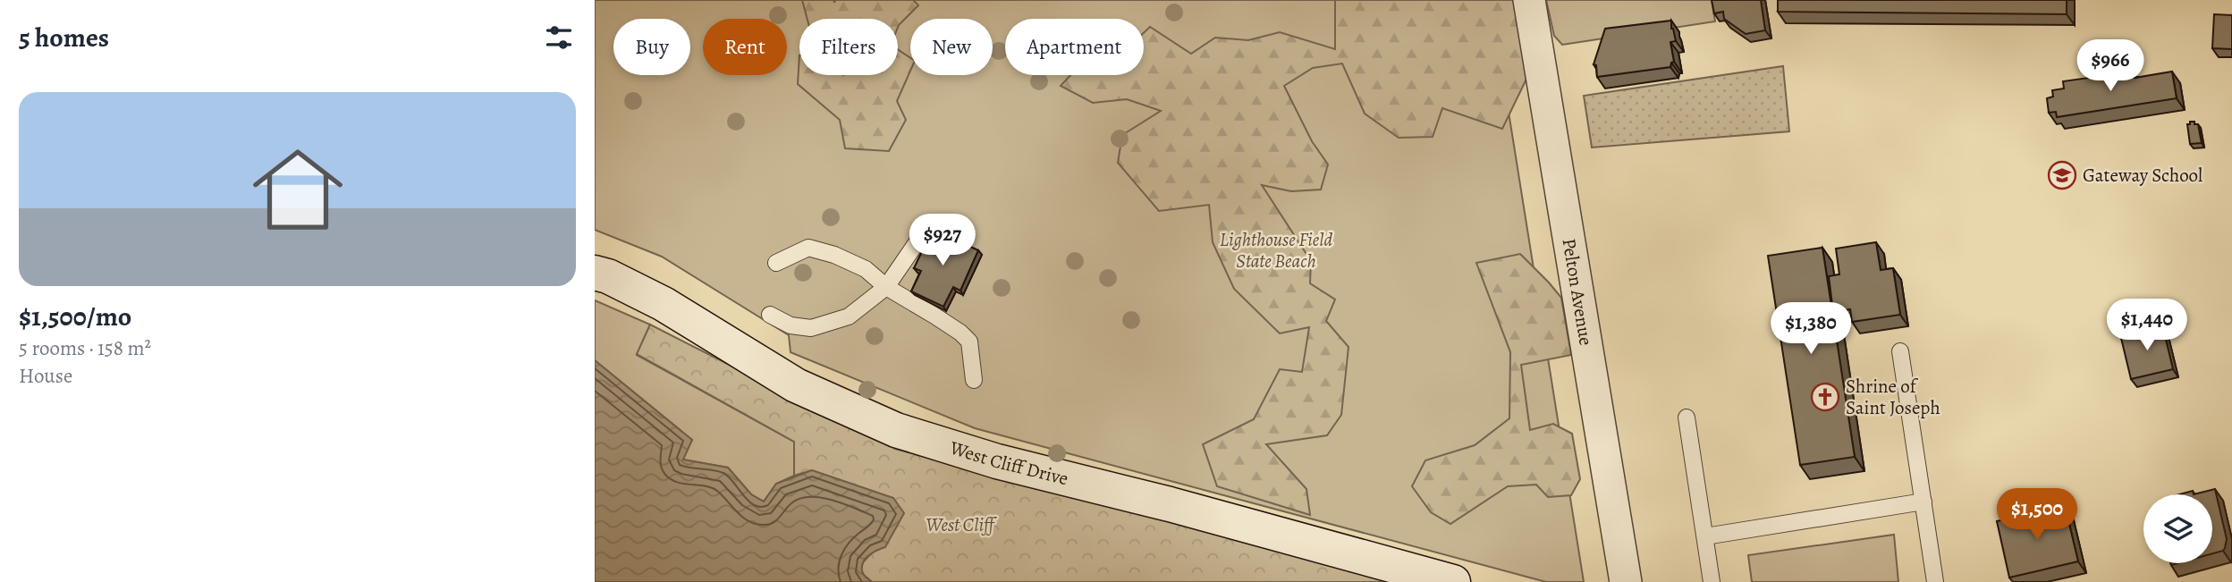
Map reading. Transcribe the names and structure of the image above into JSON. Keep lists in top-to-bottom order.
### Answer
{
  "streets": {
    "street": ["Pelton Avenue", "West Cliff Drive"]
  },
  "parks": ["Lighthouse Field State Beach", "West Cliff"],
  "places": {
    "school or university": ["Gateway School"],
    "church": ["Shrine of Saint Joseph"]
  },
  "page": {
    "heading": "5 homes",
    "chip": [
      "Buy",
      "Rent",
      "Filters",
      "New",
      "Apartment"
    ],
    "price": [
      "$966",
      "$927",
      "$1,440",
      "$1,380",
      "$1,500"
    ],
    "list": [
      {
        "name": "$1,500/mo",
        "note": "5 rooms · 158 m² · House"
      }
    ]
  }
}
